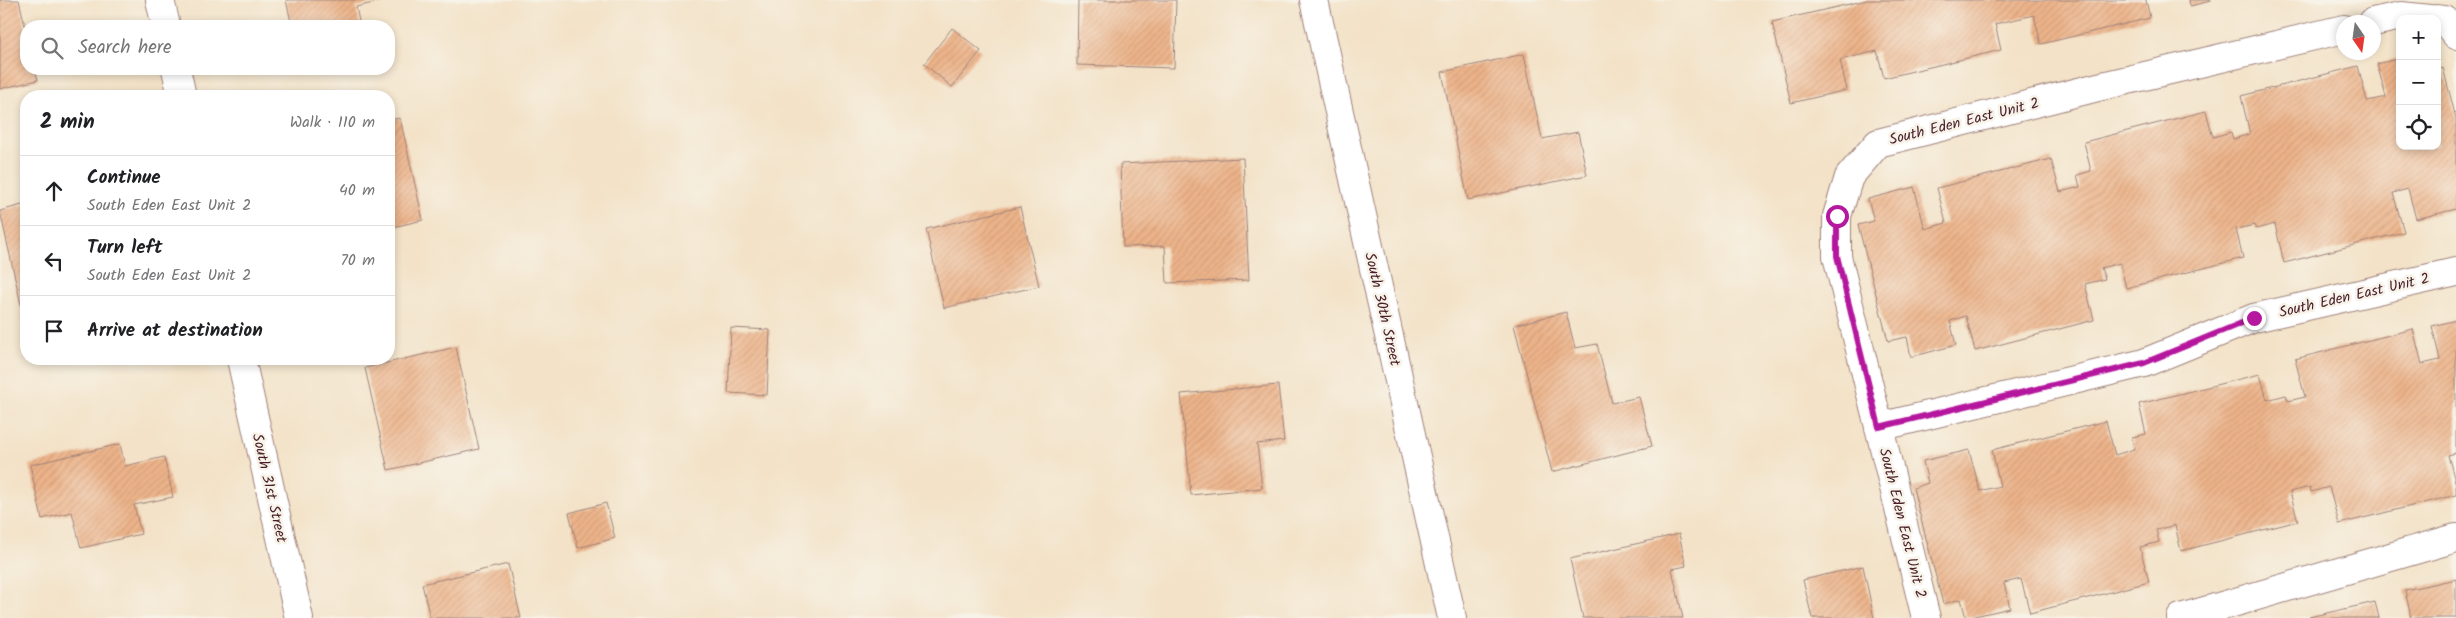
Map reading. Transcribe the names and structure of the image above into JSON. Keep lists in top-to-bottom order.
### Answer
{
  "streets": {
    "street": ["South Eden East Unit 2", "South 30th Street", "South 31st Street"]
  },
  "north": "bottom",
  "page": {
    "map_buttons": ["+", "−"],
    "search": "Search here",
    "heading": ["2 min", "Walk · 110 m"],
    "list": [
      ["Continue", "South Eden East Unit 2", "40 m"],
      ["Turn left", "South Eden East Unit 2", "70 m"],
      "Arrive at destination"
    ]
  }
}
